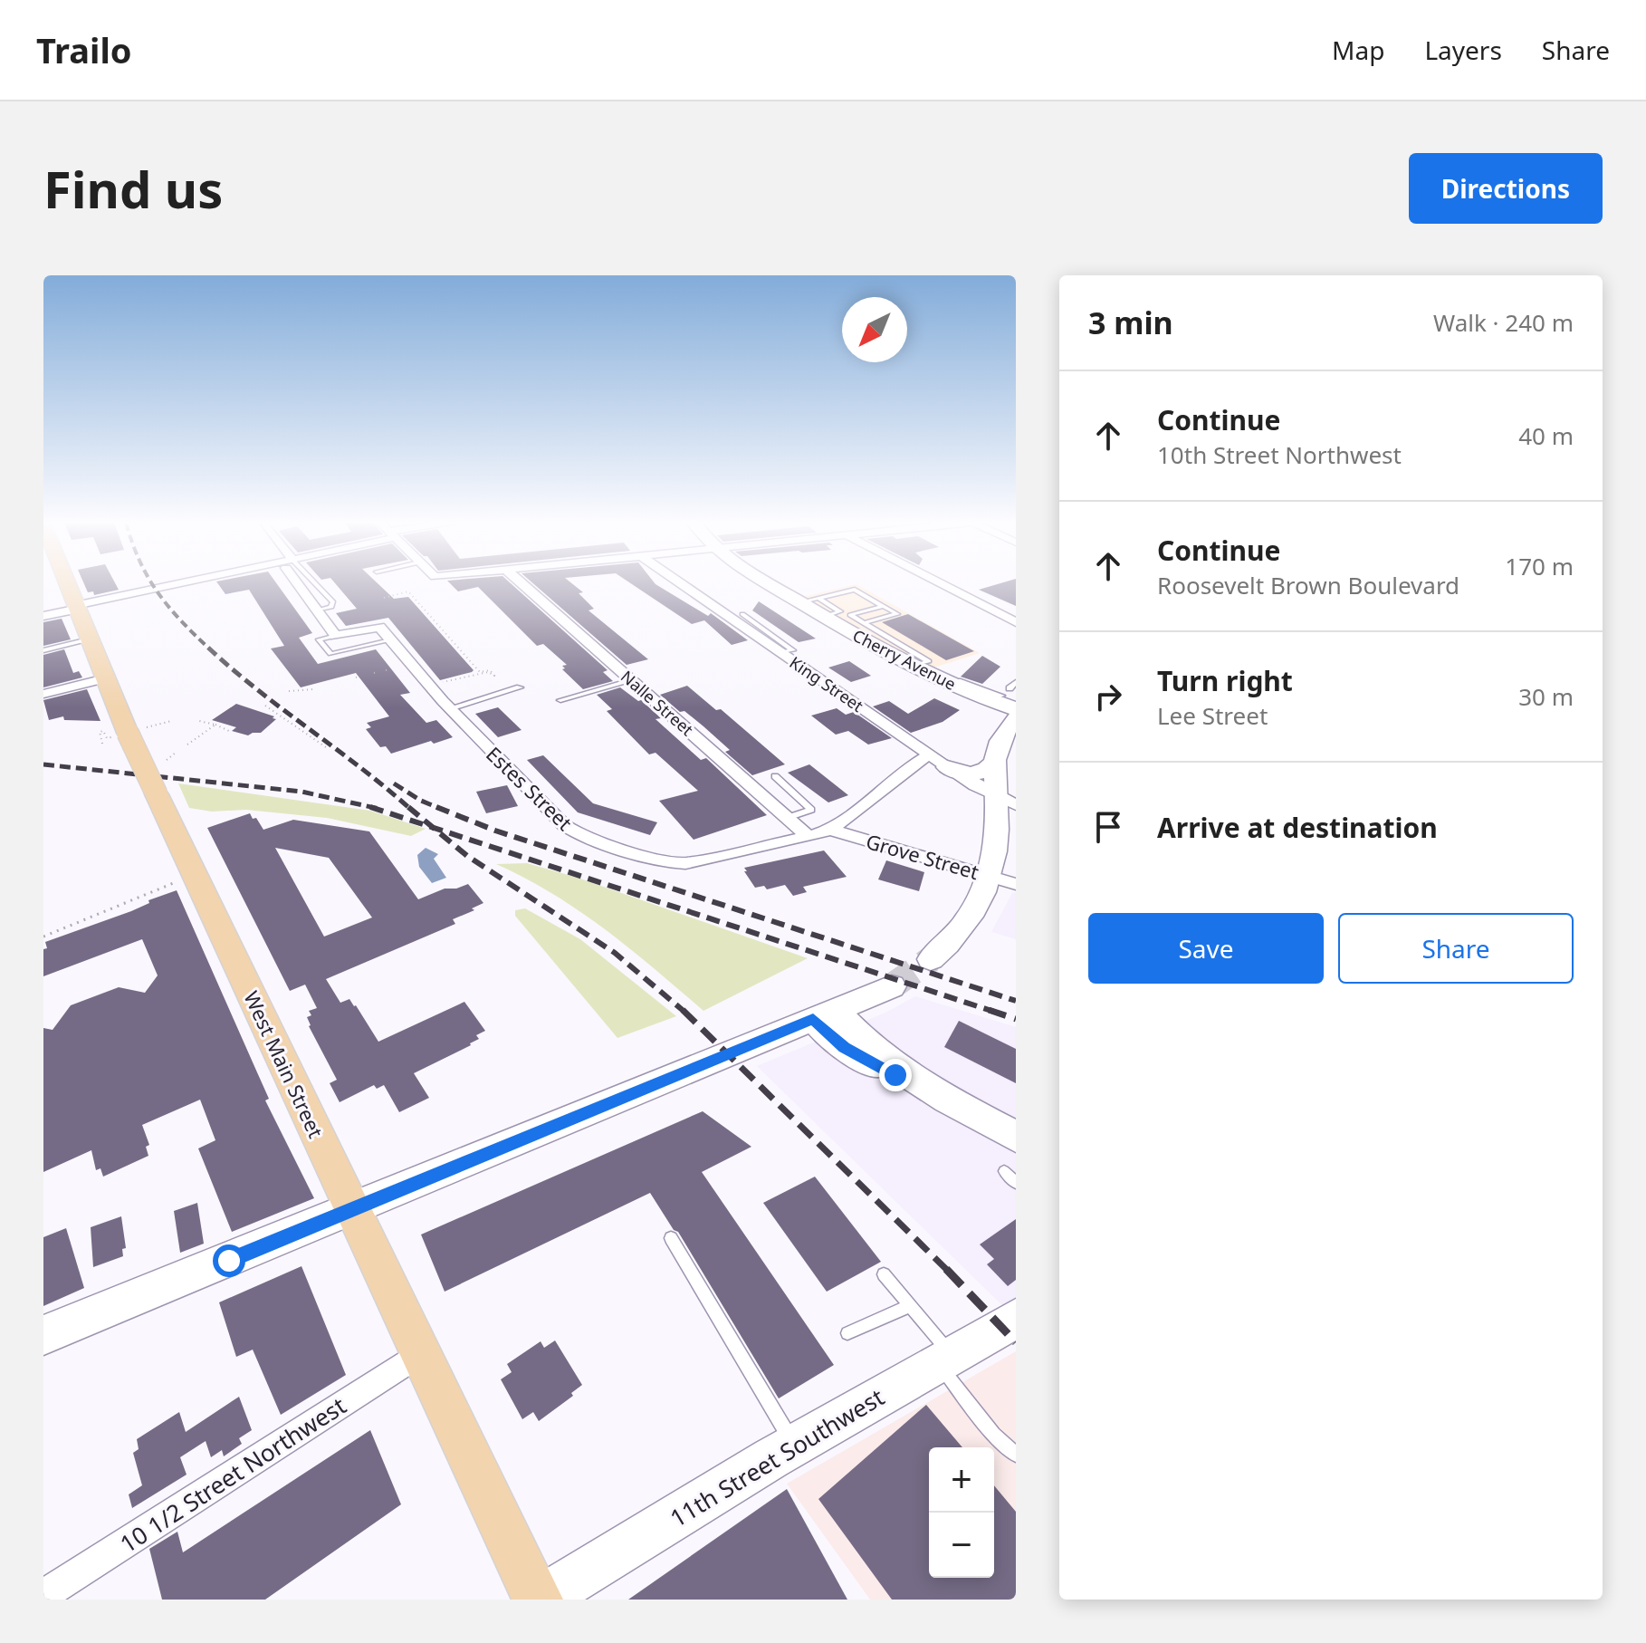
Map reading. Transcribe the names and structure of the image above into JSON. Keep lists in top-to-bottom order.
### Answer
{
  "streets": {
    "main road": ["Cherry Avenue", "West Main Street", "11th Street Southwest"],
    "street": [
      "King Street",
      "Nalle Street",
      "Estes Street",
      "Grove Street",
      "10 1/2 Street Northwest"
    ]
  },
  "crossings": [
    ["Nalle Street", "Estes Street"],
    ["West Main Street", "11th Street Southwest"],
    ["West Main Street", "10 1/2 Street Northwest"]
  ],
  "north": "bottom left",
  "page": {
    "header": "Trailo",
    "nav": ["Map", "Layers", "Share"],
    "buttons": [
      "Directions",
      ["Save", "Share"]
    ],
    "title": "Find us",
    "heading": ["3 min", "Walk · 240 m"],
    "list": [
      ["Continue", "10th Street Northwest", "40 m"],
      ["Continue", "Roosevelt Brown Boulevard", "170 m"],
      ["Turn right", "Lee Street", "30 m"],
      "Arrive at destination"
    ],
    "map_buttons": ["+", "−"]
  }
}
